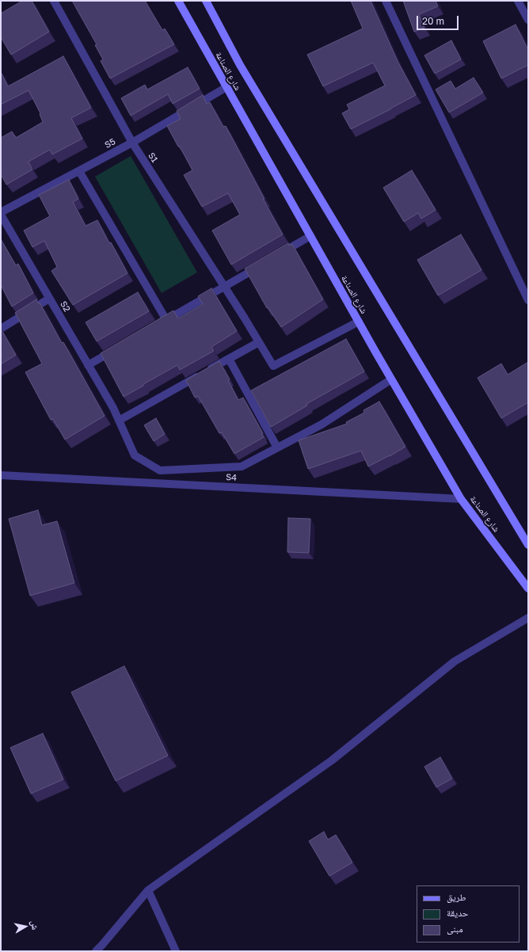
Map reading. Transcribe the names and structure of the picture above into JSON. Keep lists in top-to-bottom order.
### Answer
{
  "streets": {
    "main road": ["شارع الصناعة"],
    "street": [
      "S5",
      "S1",
      "S2",
      "S4"
    ]
  },
  "crossings": [
    ["شارع الصناعة", "S5"],
    ["شارع الصناعة", "S1"],
    ["شارع الصناعة", "S2"],
    ["شارع الصناعة", "S4"],
    ["S5", "S1"],
    ["S5", "S2"]
  ],
  "legend": ["طريق", "حديقة", "مبنى"],
  "scale_bar": "20 m",
  "north": "right"
}
